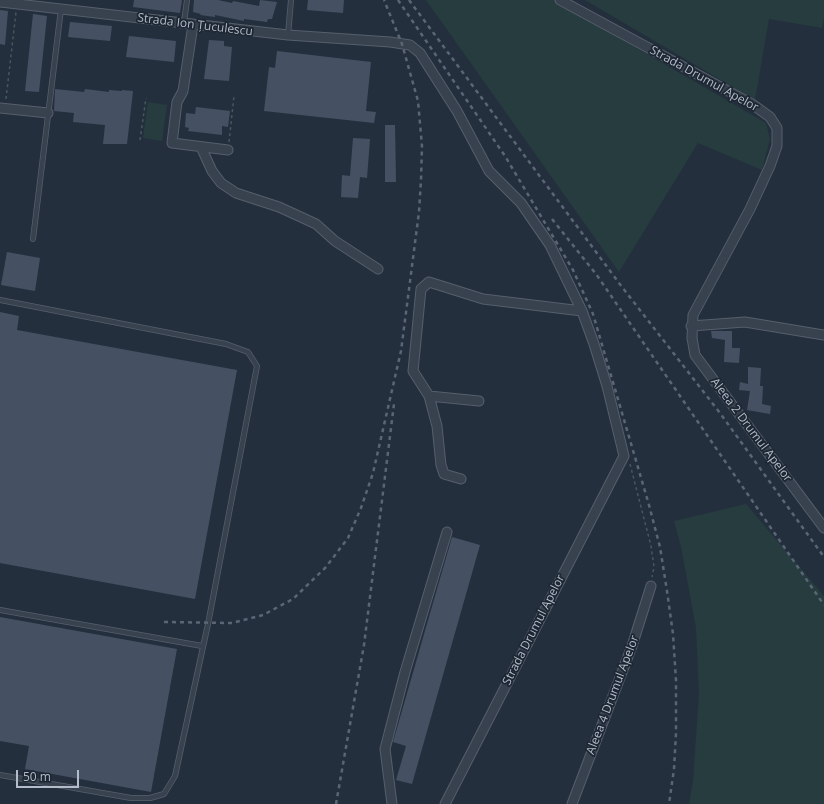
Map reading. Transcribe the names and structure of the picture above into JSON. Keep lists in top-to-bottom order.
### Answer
{
  "streets": {
    "street": [
      "Strada Ion Țuculescu",
      "Strada Drumul Apelor",
      "Aleea 2 Drumul Apelor",
      "Aleea 4 Drumul Apelor"
    ]
  },
  "crossings": [
    ["Strada Ion Țuculescu", "Strada Drumul Apelor"],
    ["Strada Drumul Apelor", "Aleea 2 Drumul Apelor"]
  ],
  "scale_bar": "50 m"
}
